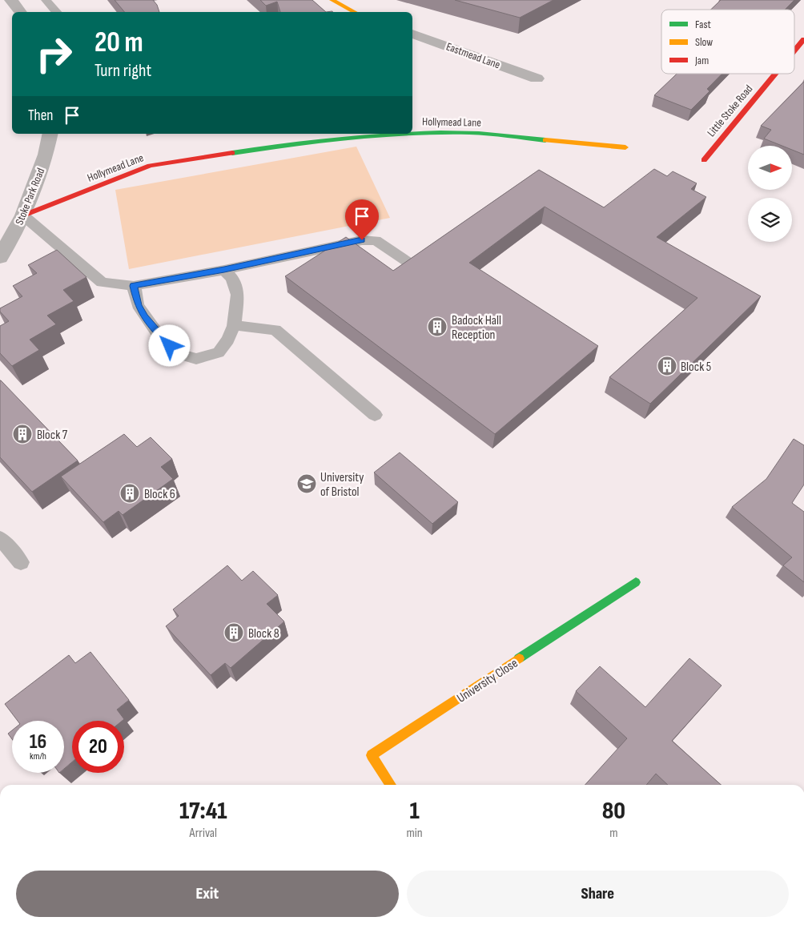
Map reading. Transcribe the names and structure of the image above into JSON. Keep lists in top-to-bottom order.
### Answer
{
  "streets": {
    "street": [
      "Eastmead Lane",
      "Little Stoke Road",
      "Hollymead Lane",
      "Stoke Park Road",
      "University Close"
    ]
  },
  "crossings": [
    ["Hollymead Lane", "Stoke Park Road"]
  ],
  "places": {
    "building": [
      "Badock Hall Reception",
      "Block 5",
      "Block 7",
      "Block 6",
      "Block 8"
    ],
    "school or university": ["University of Bristol"]
  },
  "legend": ["Fast", "Slow", "Jam"],
  "north": "right",
  "page": {
    "turn": ["20 m", "Turn right"],
    "then": "Then",
    "speed": "16 km/h",
    "limit": "20",
    "eta": [
      "17:41",
      "Arrival",
      "1",
      "min",
      "80",
      "m"
    ],
    "buttons": ["Exit", "Share"]
  }
}
